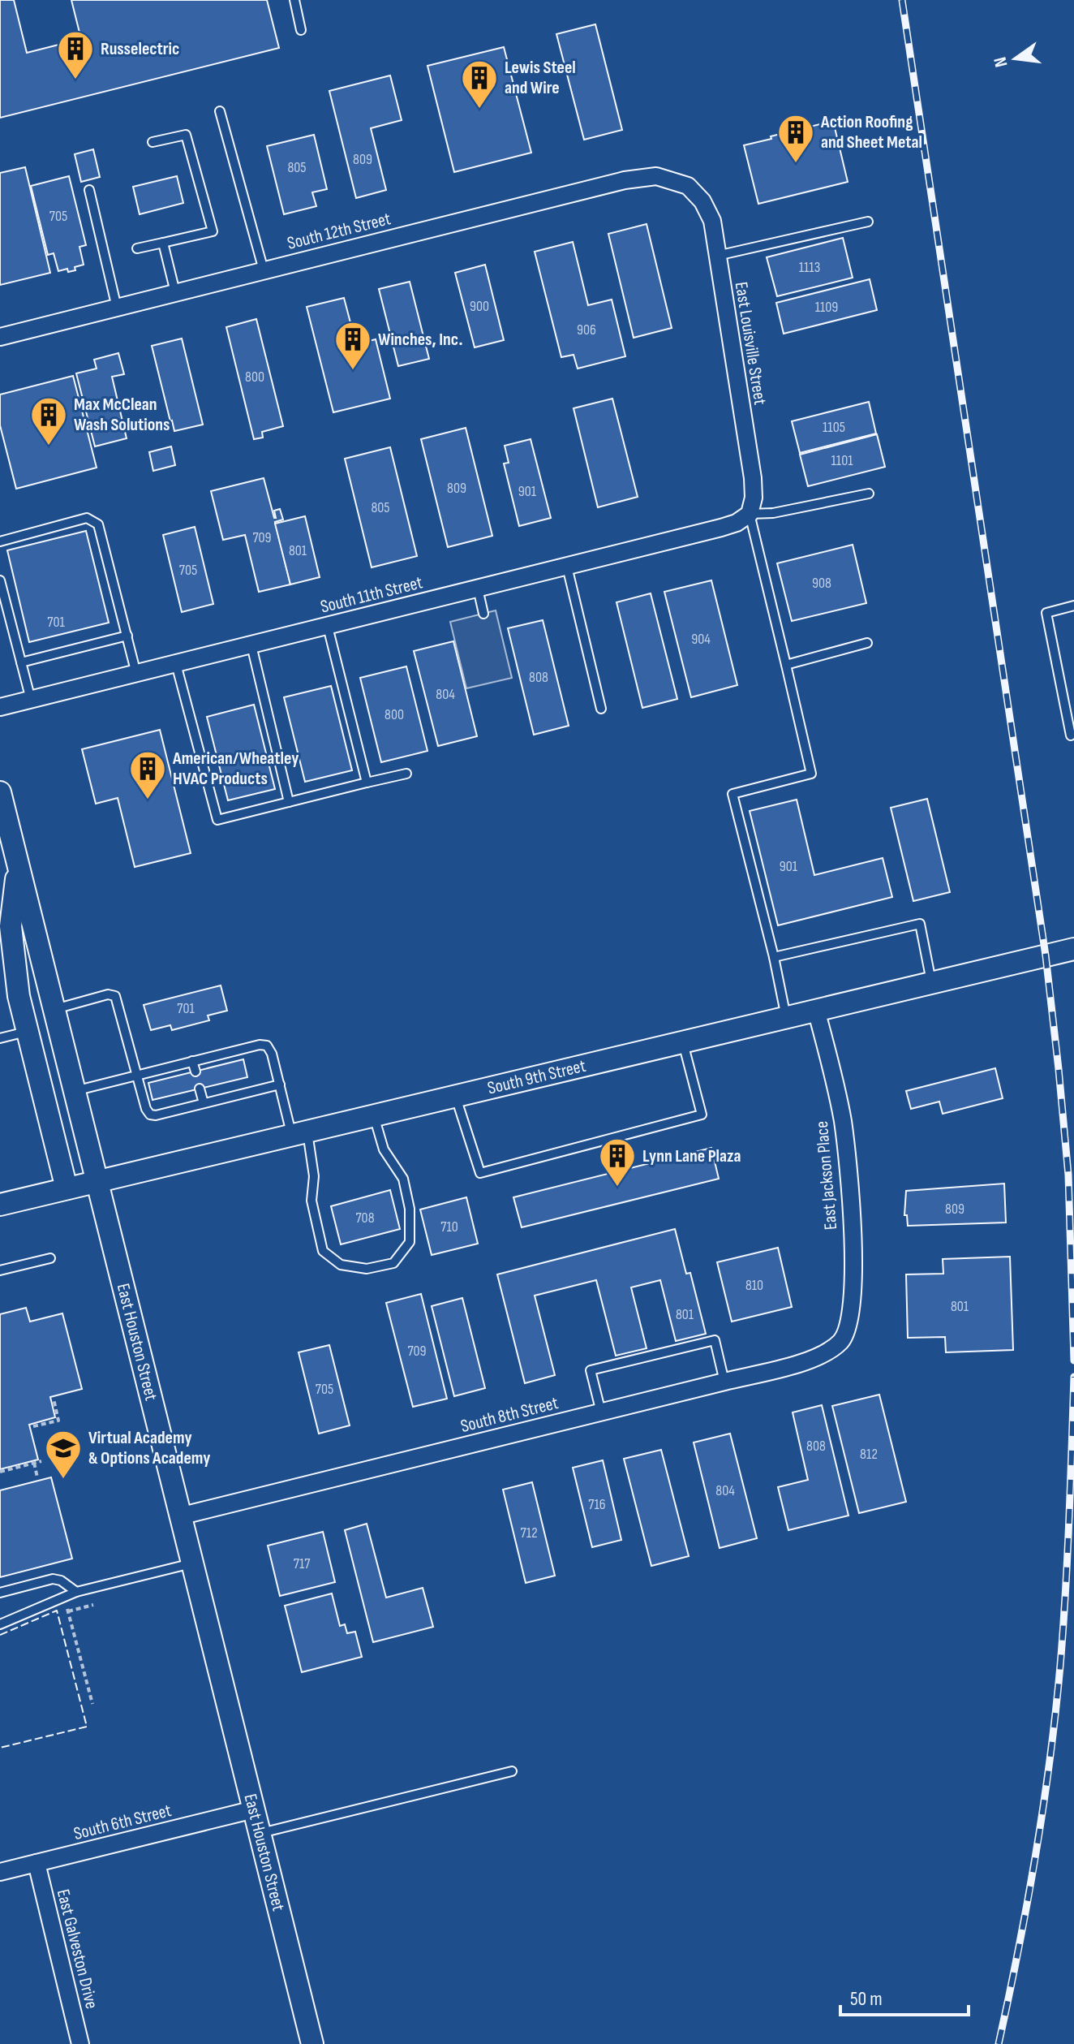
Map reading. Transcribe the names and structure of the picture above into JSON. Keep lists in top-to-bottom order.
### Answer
{
  "streets": {
    "street": [
      "South 12th Street",
      "East Louisville Street",
      "South 11th Street",
      "South 9th Street",
      "East Jackson Place",
      "East Houston Street",
      "South 8th Street",
      "South 6th Street",
      "East Galveston Drive"
    ]
  },
  "crossings": [
    ["South 12th Street", "East Louisville Street"],
    ["East Louisville Street", "South 11th Street"],
    ["South 9th Street", "East Jackson Place"],
    ["South 9th Street", "East Houston Street"],
    ["East Jackson Place", "South 8th Street"],
    ["East Houston Street", "South 8th Street"],
    ["East Houston Street", "South 6th Street"],
    ["South 6th Street", "East Galveston Drive"]
  ],
  "places": {
    "building": [
      "Russelectric",
      "Lewis Steel and Wire",
      "Action Roofing and Sheet Metal",
      "Winches, Inc.",
      "Max McClean Wash Solutions",
      "American/Wheatley HVAC Products",
      "Lynn Lane Plaza"
    ],
    "school or university": ["Virtual Academy & Options Academy"]
  },
  "house_numbers": [
    "809",
    "805",
    "705",
    "1113",
    "900",
    "1109",
    "906",
    "800",
    "1105",
    "1101",
    "809",
    "901",
    "805",
    "709",
    "801",
    "705",
    "908",
    "701",
    "904",
    "808",
    "804",
    "800",
    "901",
    "701",
    "809",
    "708",
    "710",
    "810",
    "801",
    "801",
    "709",
    "705",
    "808",
    "812",
    "804",
    "716",
    "712",
    "717"
  ],
  "scale_bar": "50 m",
  "north": "left"
}
